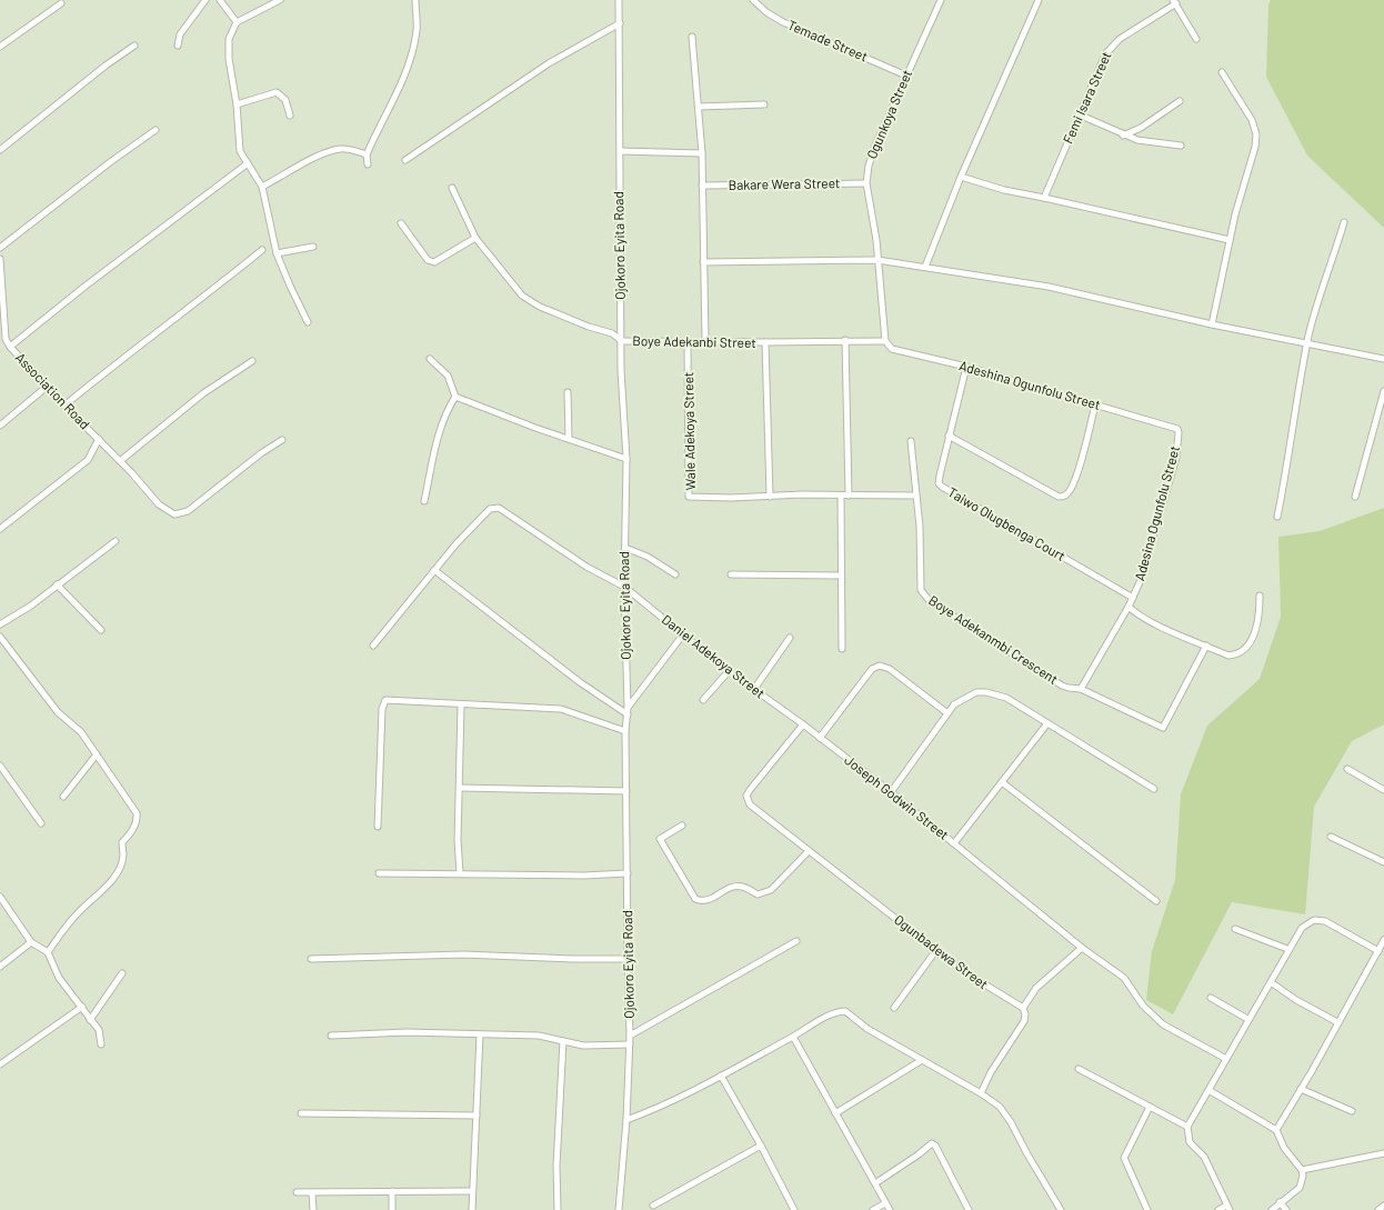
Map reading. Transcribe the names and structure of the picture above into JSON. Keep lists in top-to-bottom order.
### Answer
{
  "streets": {
    "street": [
      "Temade Street",
      "Femi Isara Street",
      "Ogunkoya Street",
      "Bakare Wera Street",
      "Ojokoro Eyita Road",
      "Boye Adekanbi Street",
      "Adeshina Ogunfolu Street",
      "Association Road",
      "Wale Adekoya Street",
      "Adesina Ogunfolu Street",
      "Taiwo Olugbenga Court",
      "Boye Adekanmbi Crescent",
      "Daniel Adekoya Street",
      "Joseph Godwin Street",
      "Ogunbadewa Street"
    ]
  },
  "crossings": [
    ["Temade Street", "Ogunkoya Street"],
    ["Ogunkoya Street", "Bakare Wera Street"],
    ["Ogunkoya Street", "Boye Adekanbi Street"],
    ["Ogunkoya Street", "Adeshina Ogunfolu Street"],
    ["Ojokoro Eyita Road", "Boye Adekanbi Street"],
    ["Ojokoro Eyita Road", "Daniel Adekoya Street"],
    ["Boye Adekanbi Street", "Adeshina Ogunfolu Street"],
    ["Boye Adekanbi Street", "Wale Adekoya Street"],
    ["Adeshina Ogunfolu Street", "Adesina Ogunfolu Street"],
    ["Adeshina Ogunfolu Street", "Taiwo Olugbenga Court"],
    ["Adesina Ogunfolu Street", "Taiwo Olugbenga Court"],
    ["Adesina Ogunfolu Street", "Boye Adekanmbi Crescent"],
    ["Daniel Adekoya Street", "Joseph Godwin Street"],
    ["Daniel Adekoya Street", "Ogunbadewa Street"],
    ["Joseph Godwin Street", "Ogunbadewa Street"]
  ]
}
